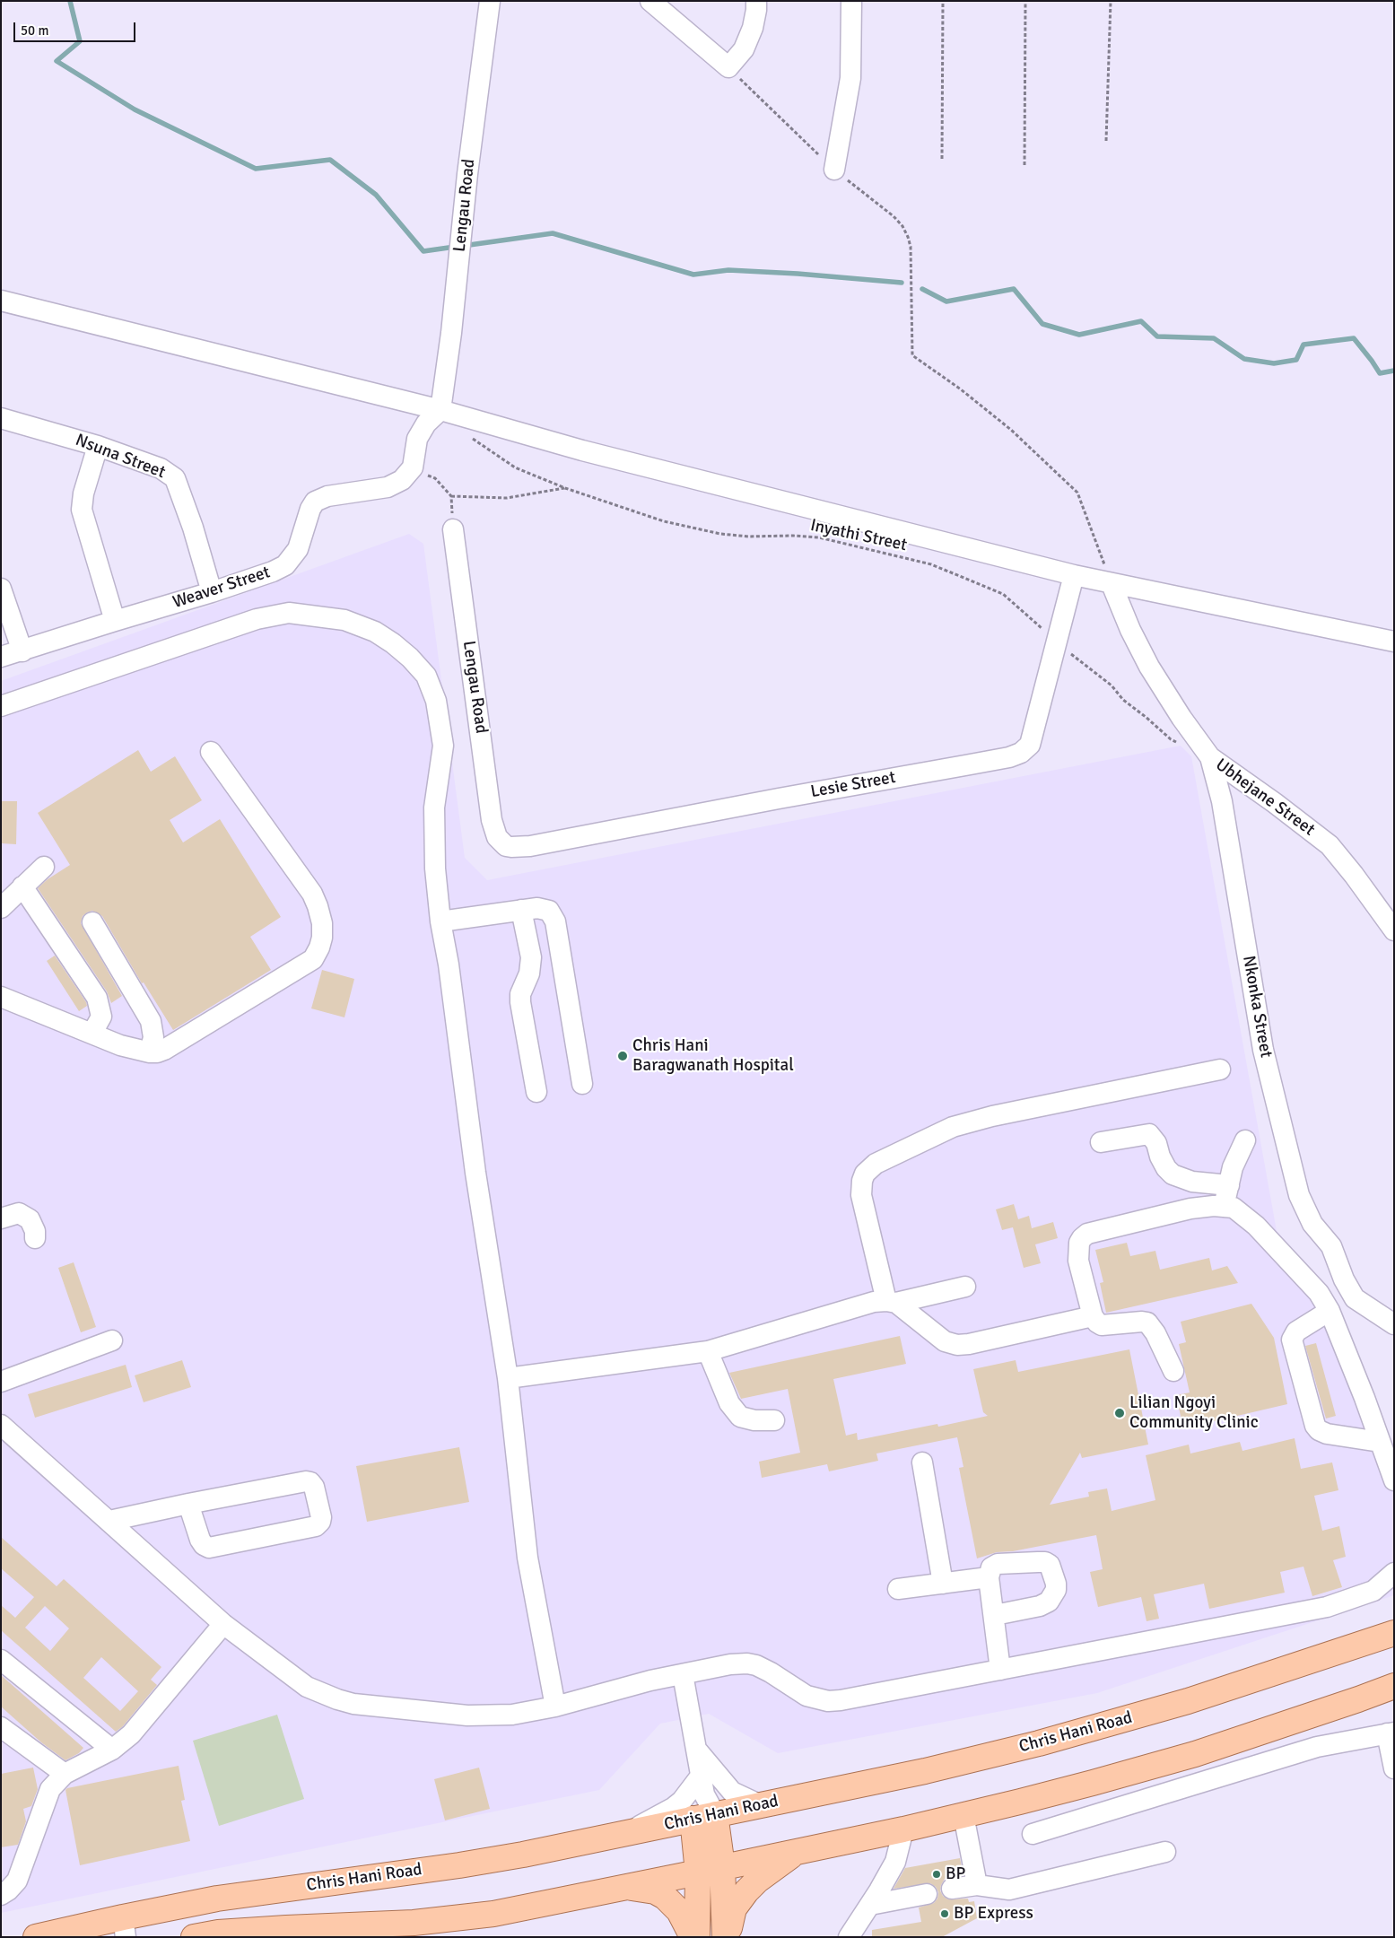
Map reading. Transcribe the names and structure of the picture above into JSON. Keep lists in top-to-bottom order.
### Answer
{
  "streets": {
    "main road": ["Chris Hani Road"],
    "street": [
      "Lengau Road",
      "Nsuna Street",
      "Weaver Street",
      "Lesie Street",
      "Ubhejane Street",
      "Nkonka Street"
    ],
    "path": ["Inyathi Street"]
  },
  "crossings": [
    ["Lengau Road", "Lesie Street"],
    ["Nsuna Street", "Weaver Street"],
    ["Inyathi Street", "Lesie Street"],
    ["Ubhejane Street", "Nkonka Street"]
  ],
  "places": [
    "Chris Hani Baragwanath Hospital",
    "Lilian Ngoyi Community Clinic",
    "BP",
    "BP Express"
  ],
  "scale_bar": "50 m"
}
